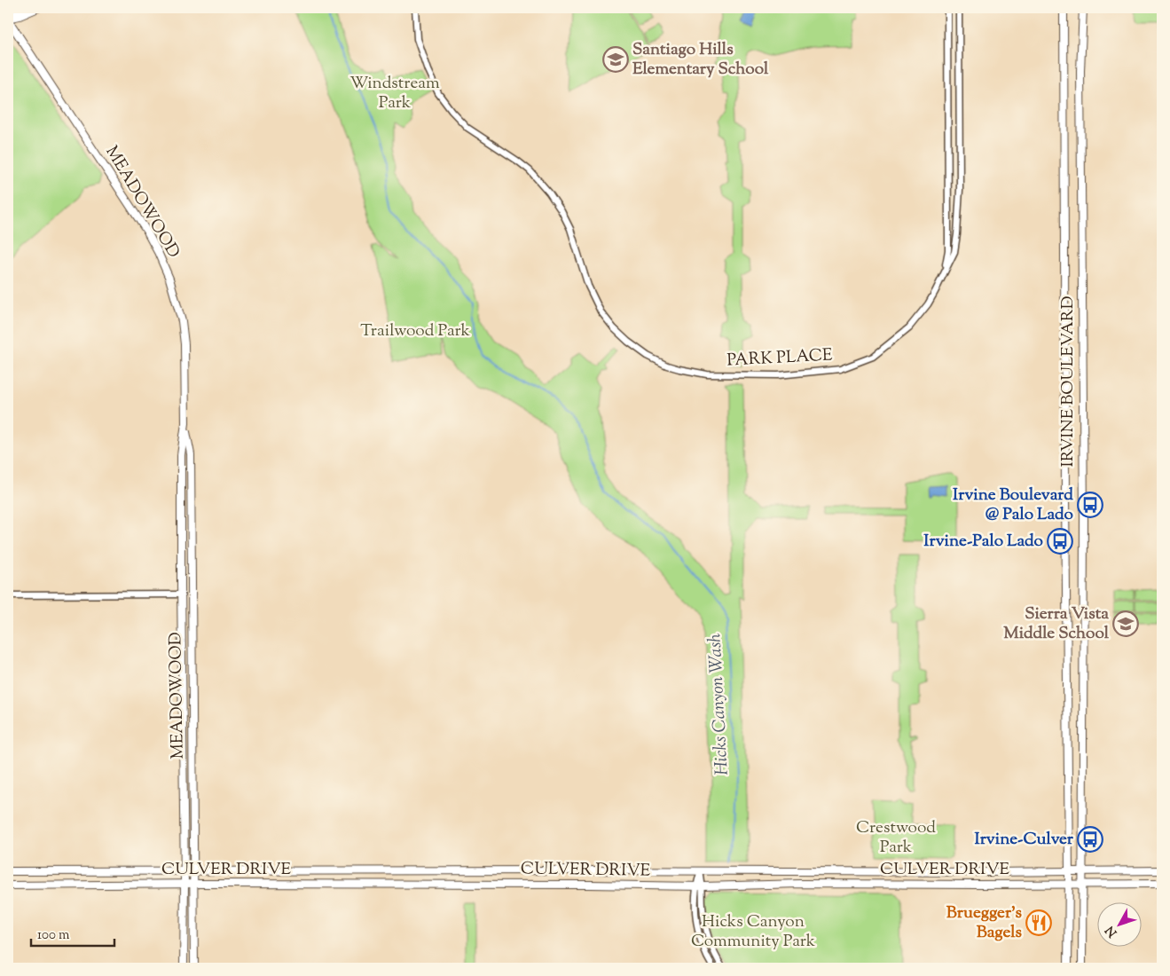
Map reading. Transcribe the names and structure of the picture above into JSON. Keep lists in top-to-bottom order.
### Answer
{
  "streets": {
    "main road": ["MEADOWOOD", "IRVINE BOULEVARD", "CULVER DRIVE"],
    "street": ["PARK PLACE"]
  },
  "crossings": [
    ["MEADOWOOD", "CULVER DRIVE"],
    ["IRVINE BOULEVARD", "CULVER DRIVE"]
  ],
  "water": ["Hicks Canyon Wash"],
  "parks": [
    "Windstream Park",
    "Trailwood Park",
    "Crestwood Park",
    "Hicks Canyon Community Park"
  ],
  "places": {
    "school or university": ["Santiago Hills Elementary School", "Sierra Vista Middle School"],
    "bus stop": ["Irvine Boulevard @ Palo Lado", "Irvine-Palo Lado", "Irvine-Culver"],
    "restaurant": ["Bruegger's Bagels"]
  },
  "scale_bar": "100 m",
  "north": "bottom left"
}
